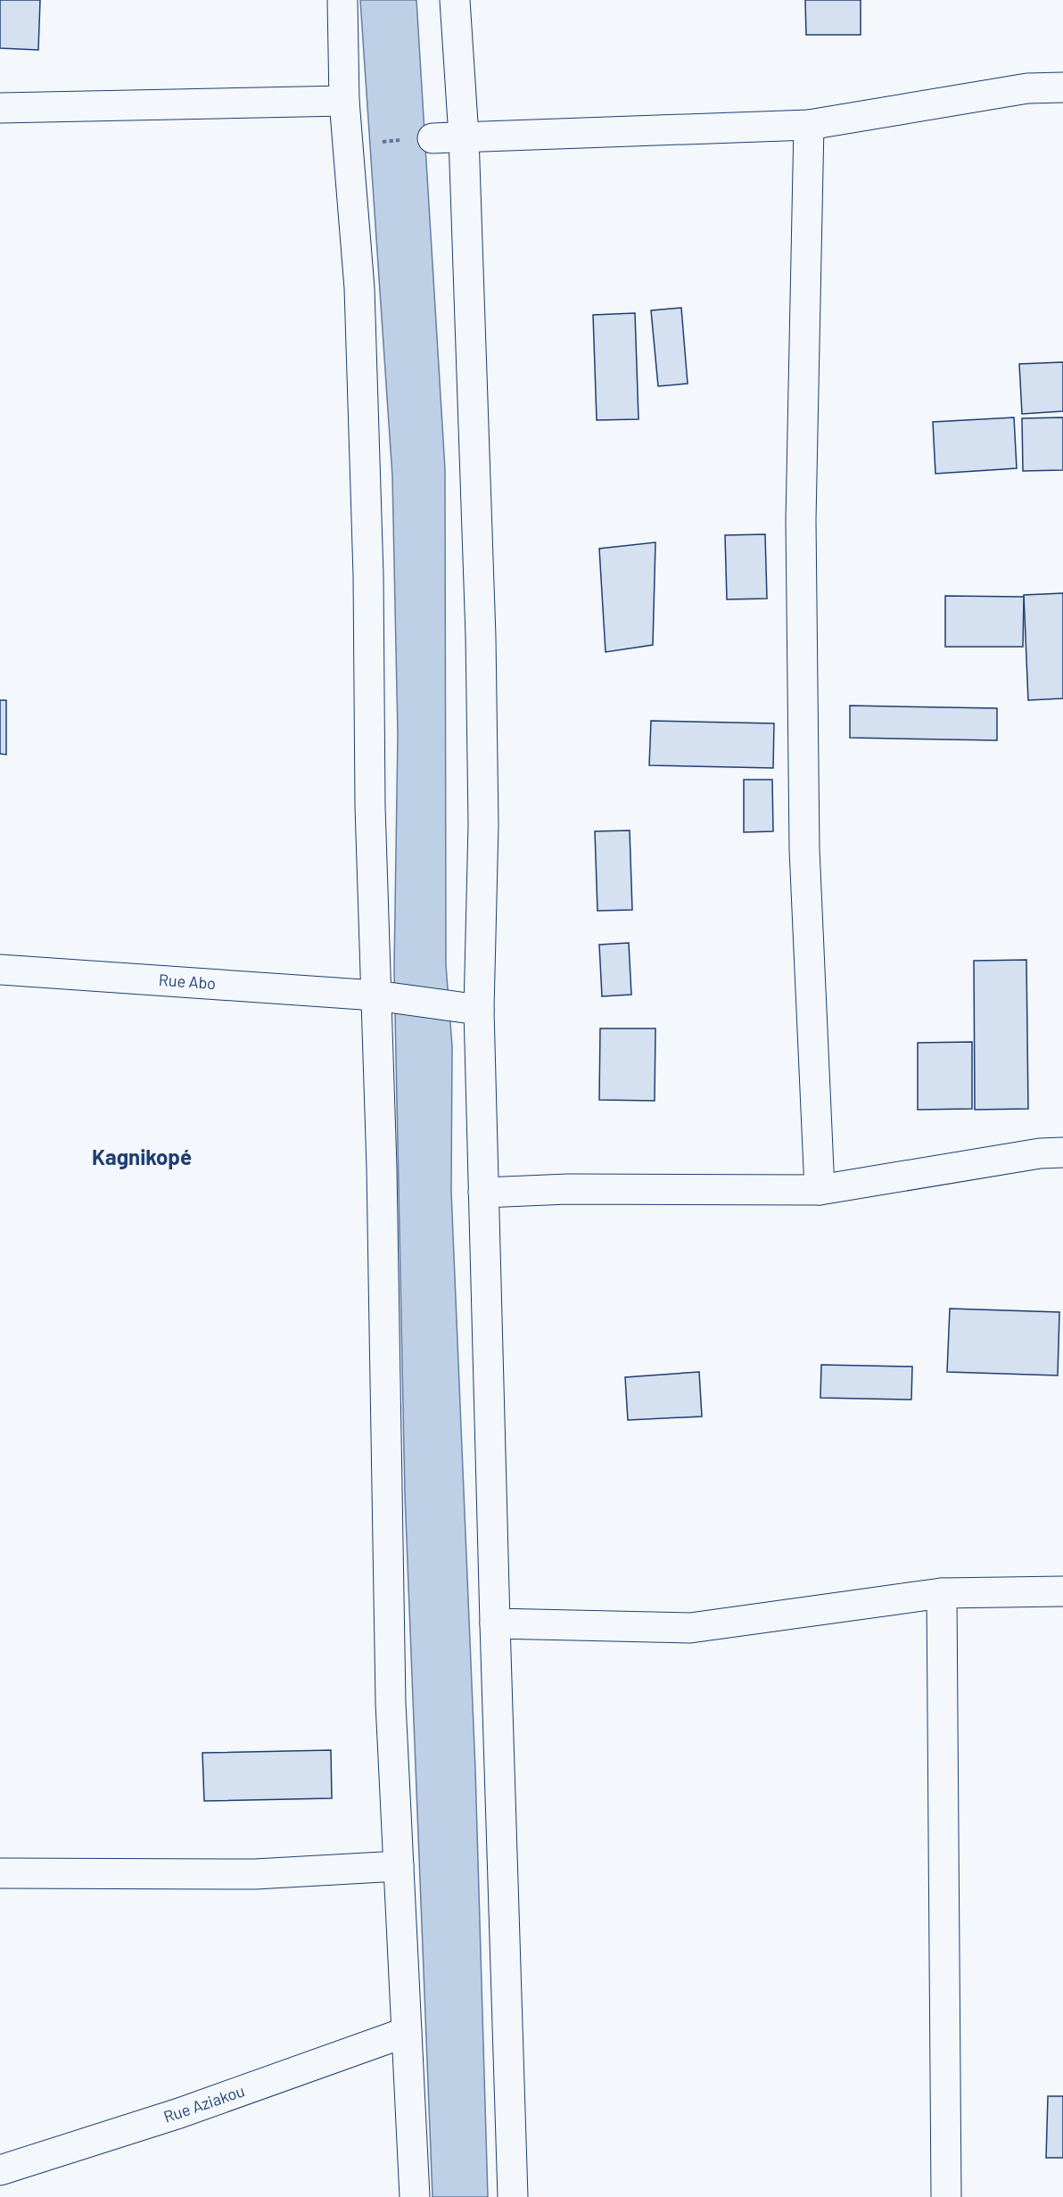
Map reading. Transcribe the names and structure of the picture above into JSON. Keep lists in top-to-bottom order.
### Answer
{
  "streets": {
    "street": ["Rue Abo", "Rue Aziakou"]
  },
  "districts": ["Kagnikopé"]
}
